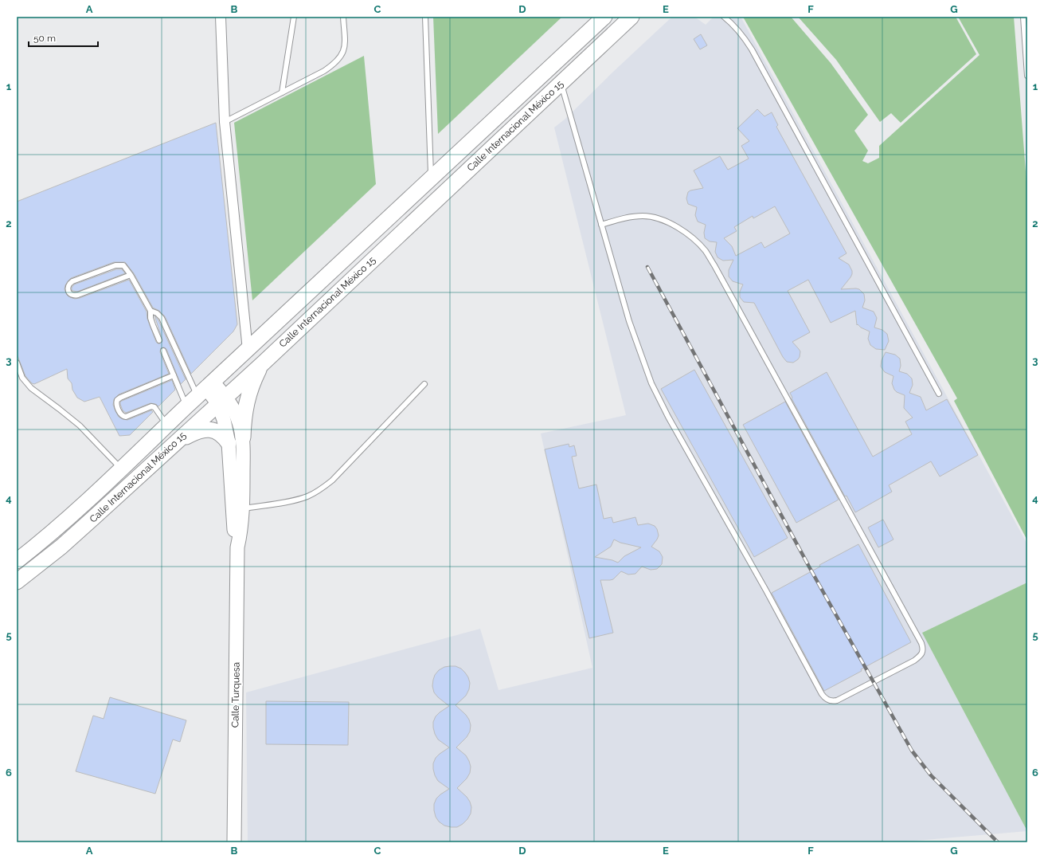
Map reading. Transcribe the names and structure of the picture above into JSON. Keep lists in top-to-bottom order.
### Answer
{
  "streets": {
    "main road": ["Calle Internacional México 15"],
    "street": ["Calle Turquesa"]
  },
  "crossings": [
    ["Calle Internacional México 15", "Calle Turquesa"]
  ],
  "scale_bar": "50 m",
  "grid": {
    "columns": [
      "A",
      "B",
      "C",
      "D",
      "E",
      "F",
      "G"
    ],
    "rows": [
      "1",
      "2",
      "3",
      "4",
      "5",
      "6"
    ]
  }
}
